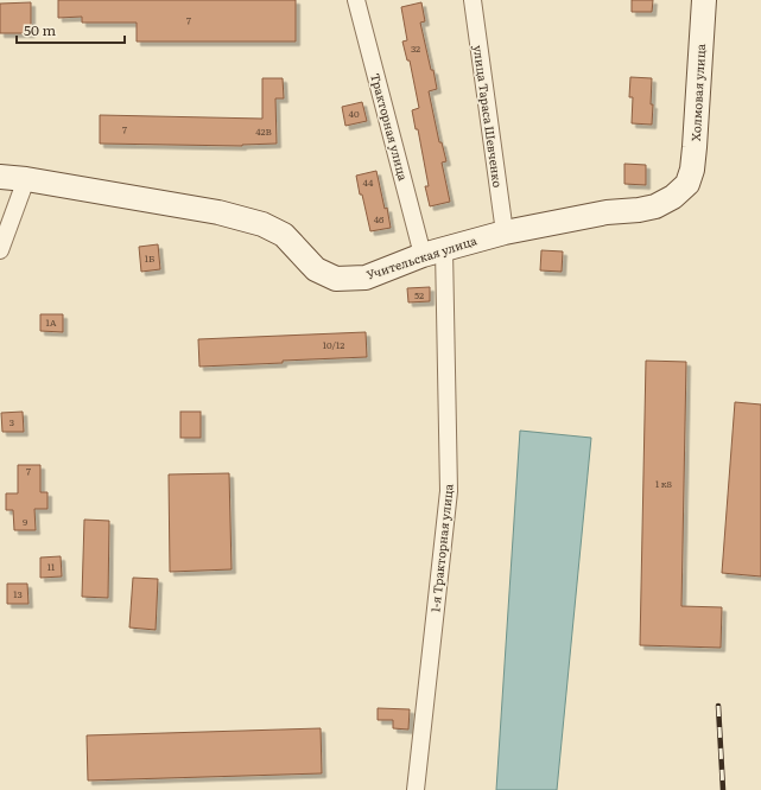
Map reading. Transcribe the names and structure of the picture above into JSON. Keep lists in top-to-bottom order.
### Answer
{
  "streets": {
    "street": [
      "Холмовая улица",
      "улица Тараса Шевченко",
      "Тракторная улица",
      "Учительская улица",
      "1-я Тракторная улица"
    ]
  },
  "crossings": [
    ["Холмовая улица", "Учительская улица"],
    ["улица Тараса Шевченко", "Учительская улица"],
    ["Тракторная улица", "Учительская улица"],
    ["Тракторная улица", "1-я Тракторная улица"],
    ["Учительская улица", "1-я Тракторная улица"]
  ],
  "house_numbers": [
    "7",
    "32",
    "40",
    "7",
    "42В",
    "44",
    "46",
    "1Б",
    "52",
    "1А",
    "10/12",
    "3",
    "7",
    "1 к8",
    "9",
    "11",
    "13"
  ],
  "scale_bar": "50 m"
}
